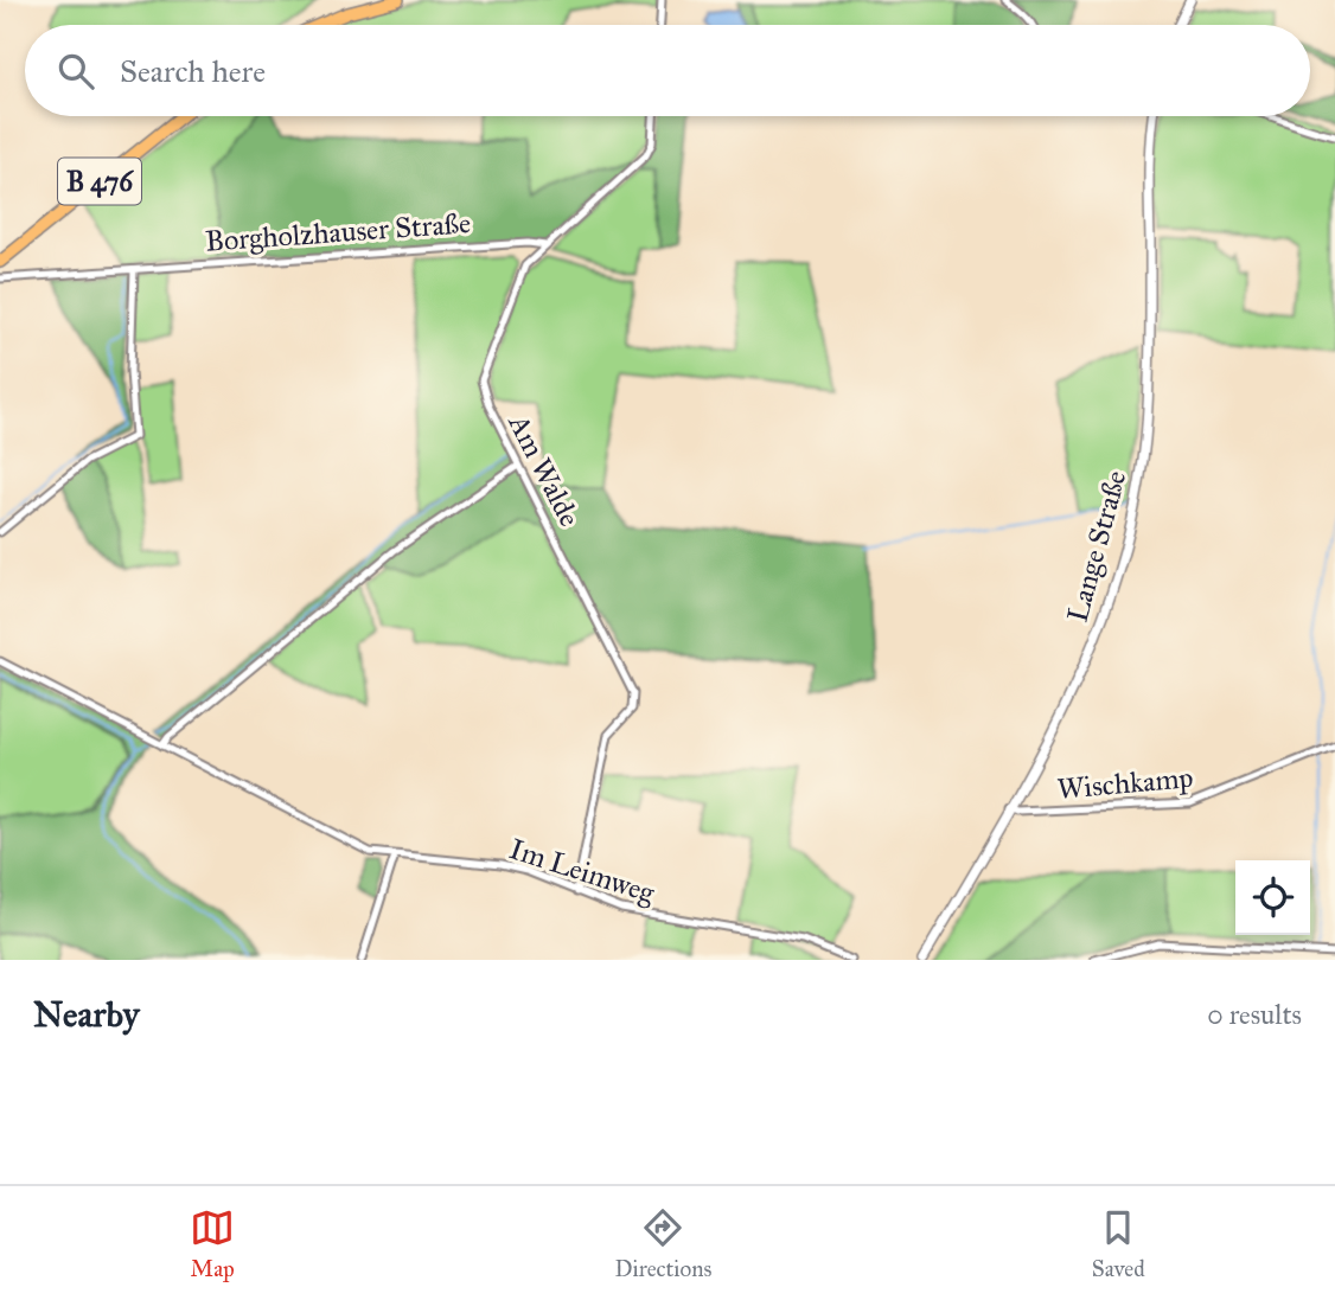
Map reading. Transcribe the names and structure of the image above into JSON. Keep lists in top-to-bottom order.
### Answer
{
  "streets": {
    "main road": ["B 476"],
    "street": [
      "Borgholzhauser Straße",
      "Am Walde",
      "Lange Straße",
      "Wischkamp",
      "Im Leimweg"
    ]
  },
  "crossings": [
    ["Borgholzhauser Straße", "Am Walde"],
    ["Am Walde", "Im Leimweg"],
    ["Lange Straße", "Wischkamp"]
  ],
  "page": {
    "search": "Search here",
    "heading": ["Nearby", "0 results"],
    "nav": ["Map", "Directions", "Saved"]
  }
}
